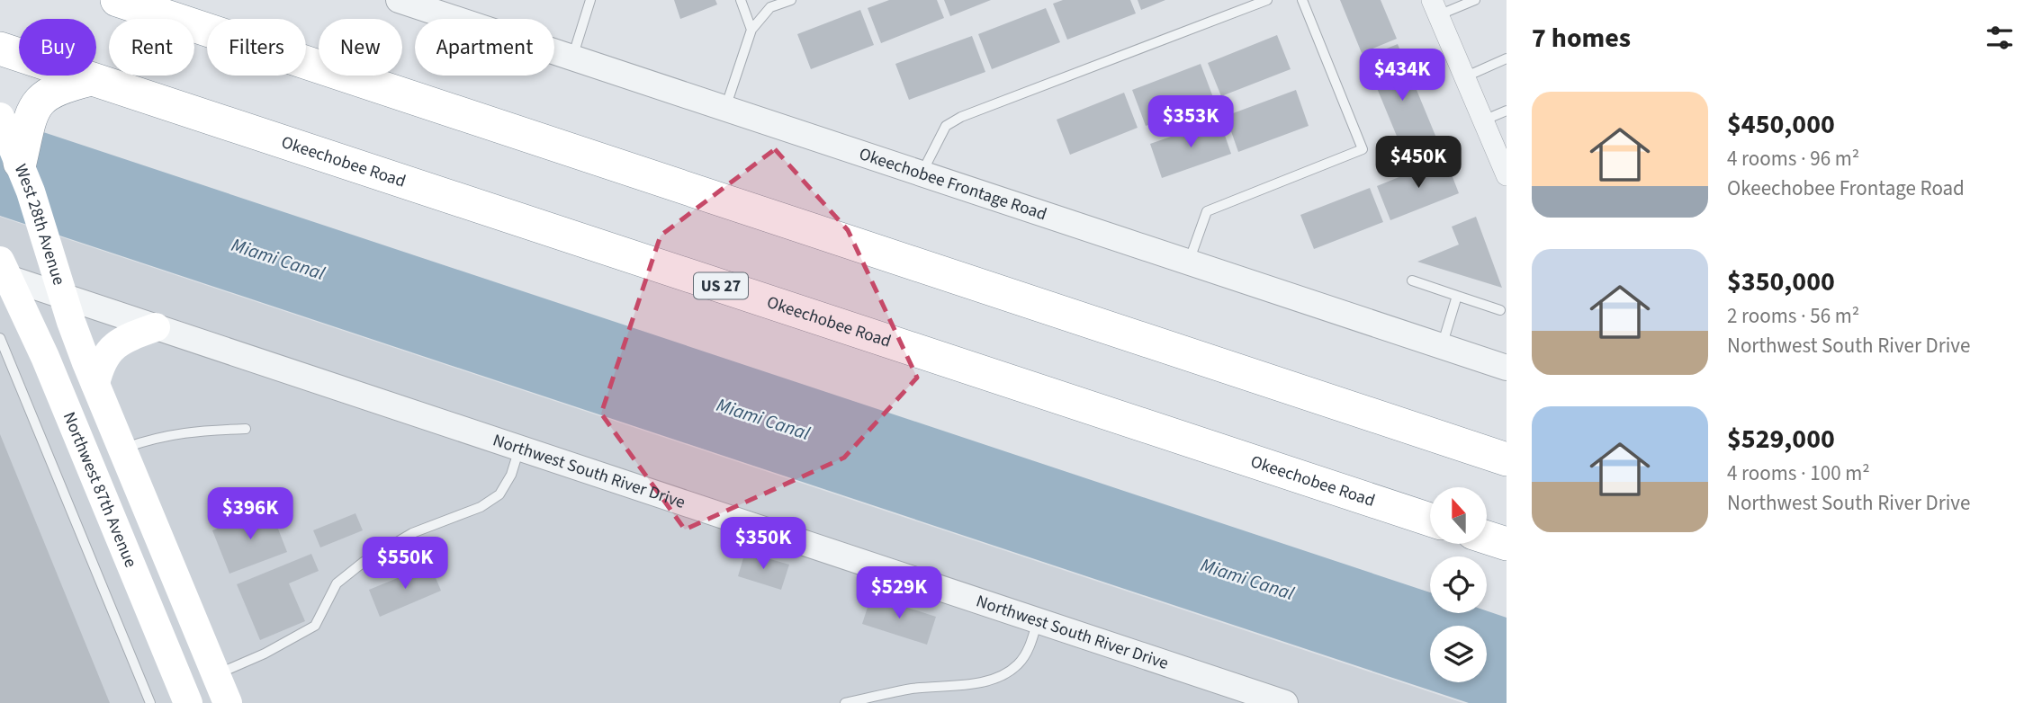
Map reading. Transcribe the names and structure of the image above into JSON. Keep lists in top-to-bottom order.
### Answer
{
  "streets": {
    "highway": ["Okeechobee Road", "US 27"],
    "main road": ["West 28th Avenue", "Northwest 87th Avenue"],
    "street": ["Okeechobee Frontage Road", "Northwest South River Drive"]
  },
  "crossings": [
    ["West 28th Avenue", "Northwest South River Drive"],
    ["West 28th Avenue", "Northwest 87th Avenue"],
    ["Northwest South River Drive", "Northwest 87th Avenue"]
  ],
  "water": ["Miami Canal"],
  "north": "top",
  "page": {
    "heading": "7 homes",
    "chip": [
      "Buy",
      "Rent",
      "Filters",
      "New",
      "Apartment"
    ],
    "price": [
      "$434K",
      "$353K",
      "$450K",
      "$396K",
      "$350K",
      "$550K",
      "$529K"
    ],
    "list": [
      {
        "name": "$450,000",
        "note": "4 rooms · 96 m² · Okeechobee Frontage Road"
      },
      {
        "name": "$350,000",
        "note": "2 rooms · 56 m² · Northwest South River Drive"
      },
      {
        "name": "$529,000",
        "note": "4 rooms · 100 m² · Northwest South River Drive"
      }
    ]
  }
}
